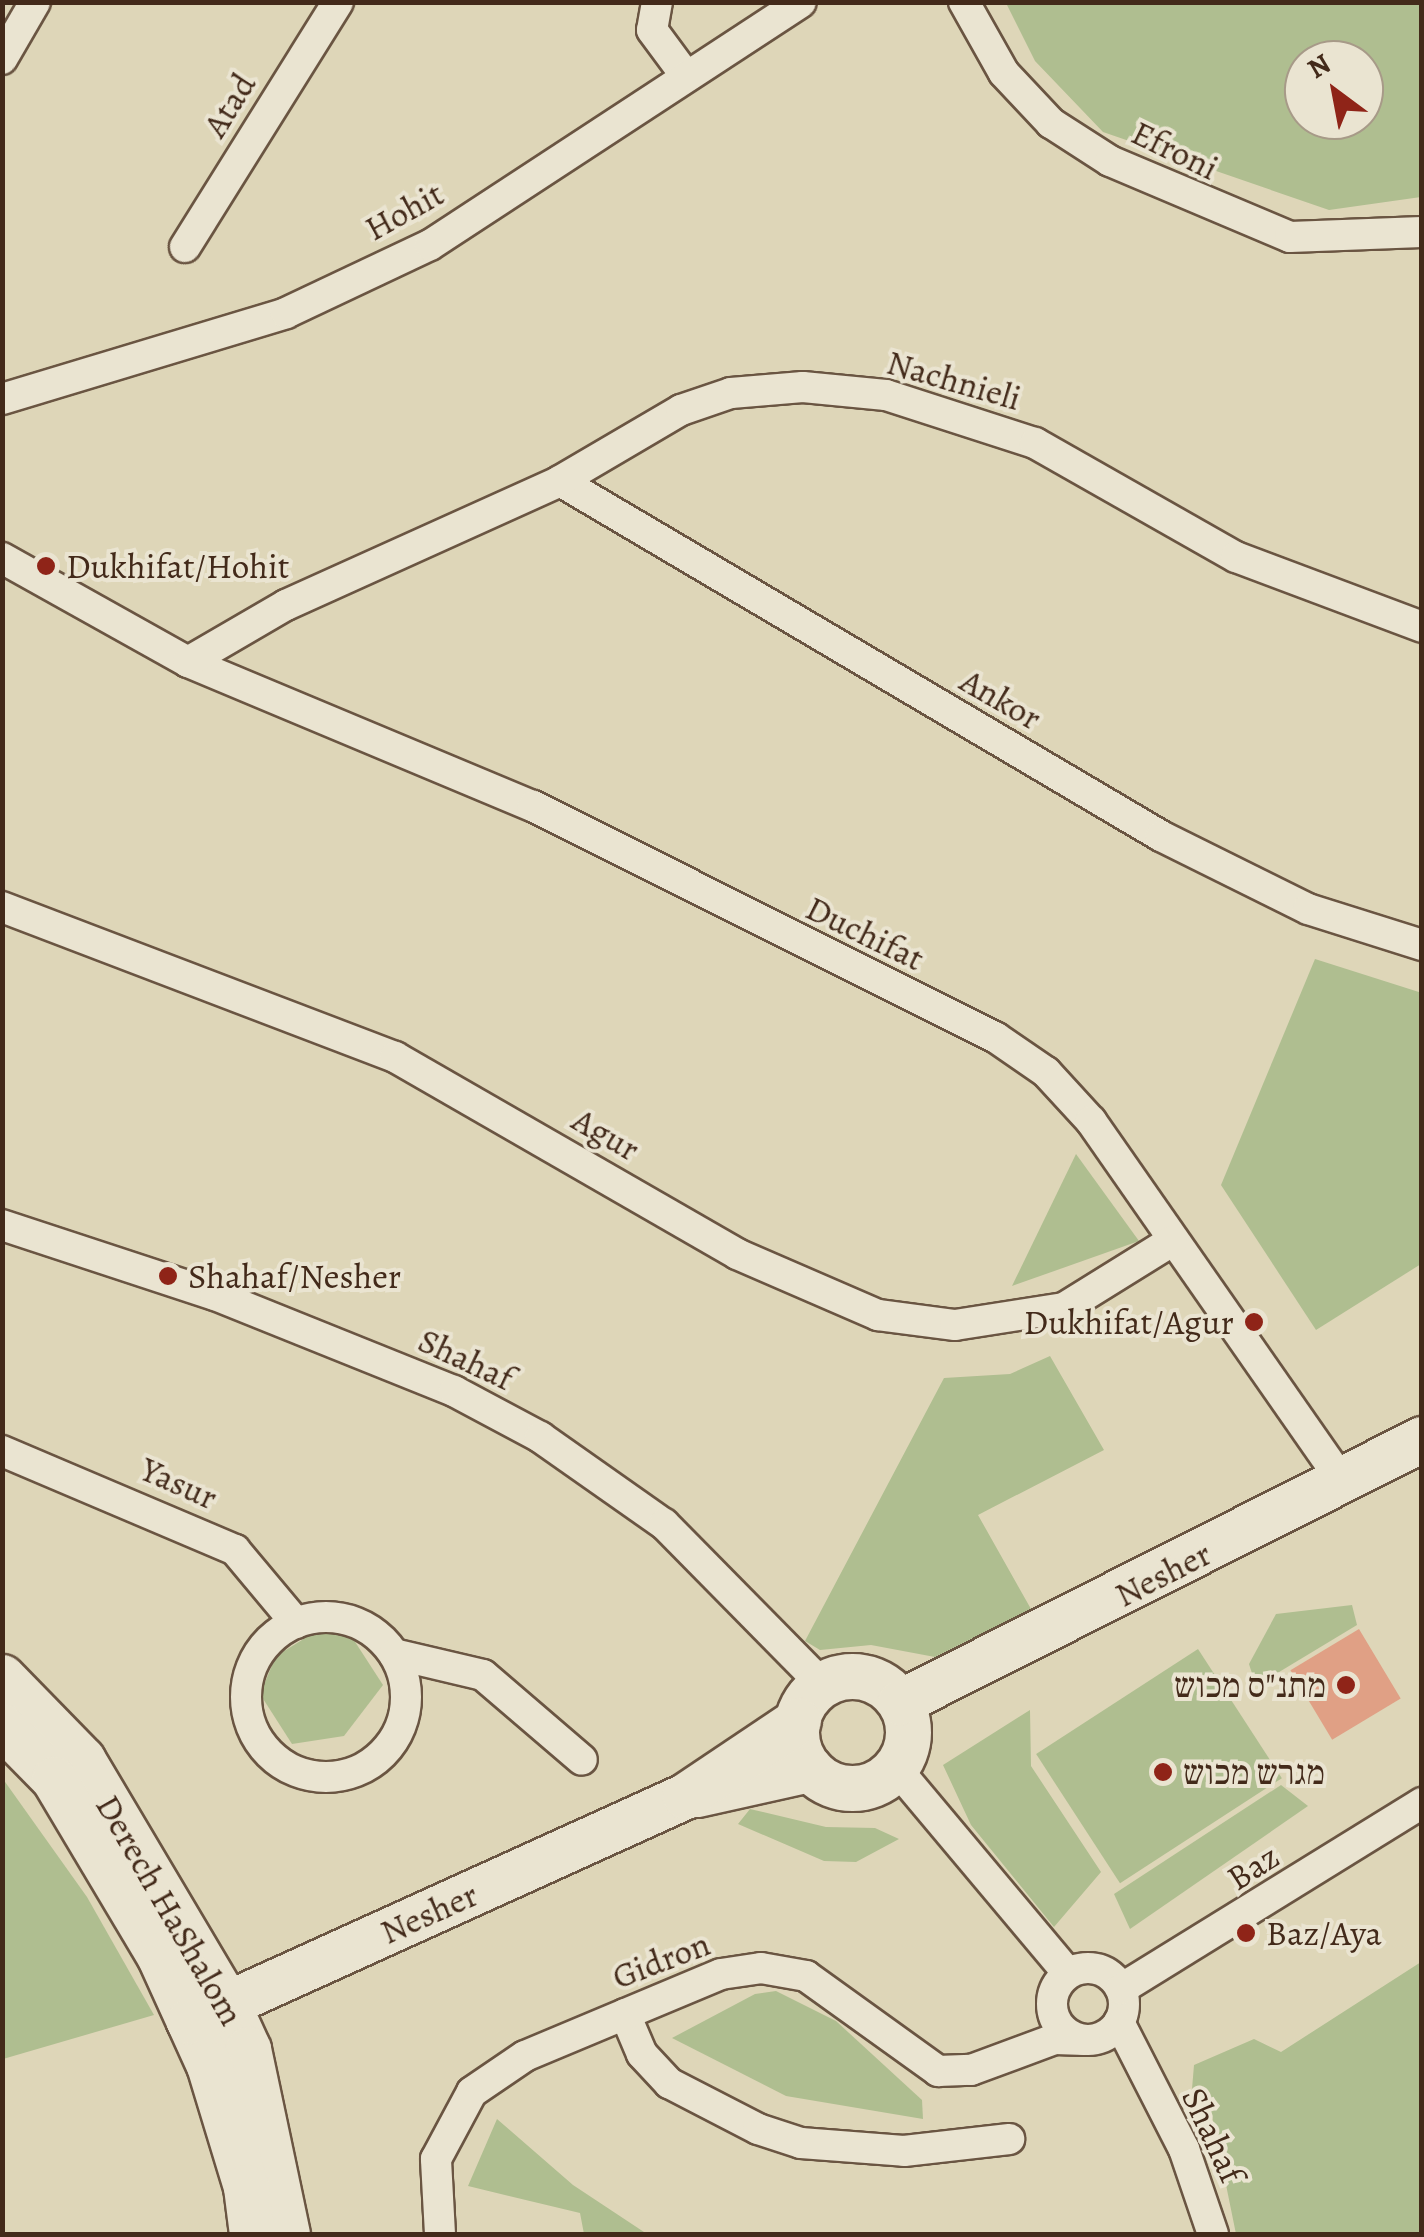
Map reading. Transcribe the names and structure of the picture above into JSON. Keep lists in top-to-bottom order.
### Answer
{
  "streets": {
    "street": [
      "Atad",
      "Efroni",
      "Hohit",
      "Nachnieli",
      "Ankor",
      "Duchifat",
      "Agur",
      "Shahaf",
      "Yasur",
      "Nesher",
      "Baz",
      "Derech HaShalom",
      "Gidron"
    ]
  },
  "crossings": [
    ["Nachnieli", "Ankor"],
    ["Nachnieli", "Duchifat"],
    ["Duchifat", "Agur"],
    ["Duchifat", "Nesher"],
    ["Shahaf", "Nesher"],
    ["Shahaf", "Baz"],
    ["Shahaf", "Gidron"],
    ["Nesher", "Derech HaShalom"],
    ["Baz", "Gidron"]
  ],
  "places": [
    "Dukhifat/Hohit",
    "Shahaf/Nesher",
    "Dukhifat/Agur",
    "מתנ\"ס מכוש",
    "מגרש מכוש",
    "Baz/Aya"
  ],
  "north": "top left"
}
